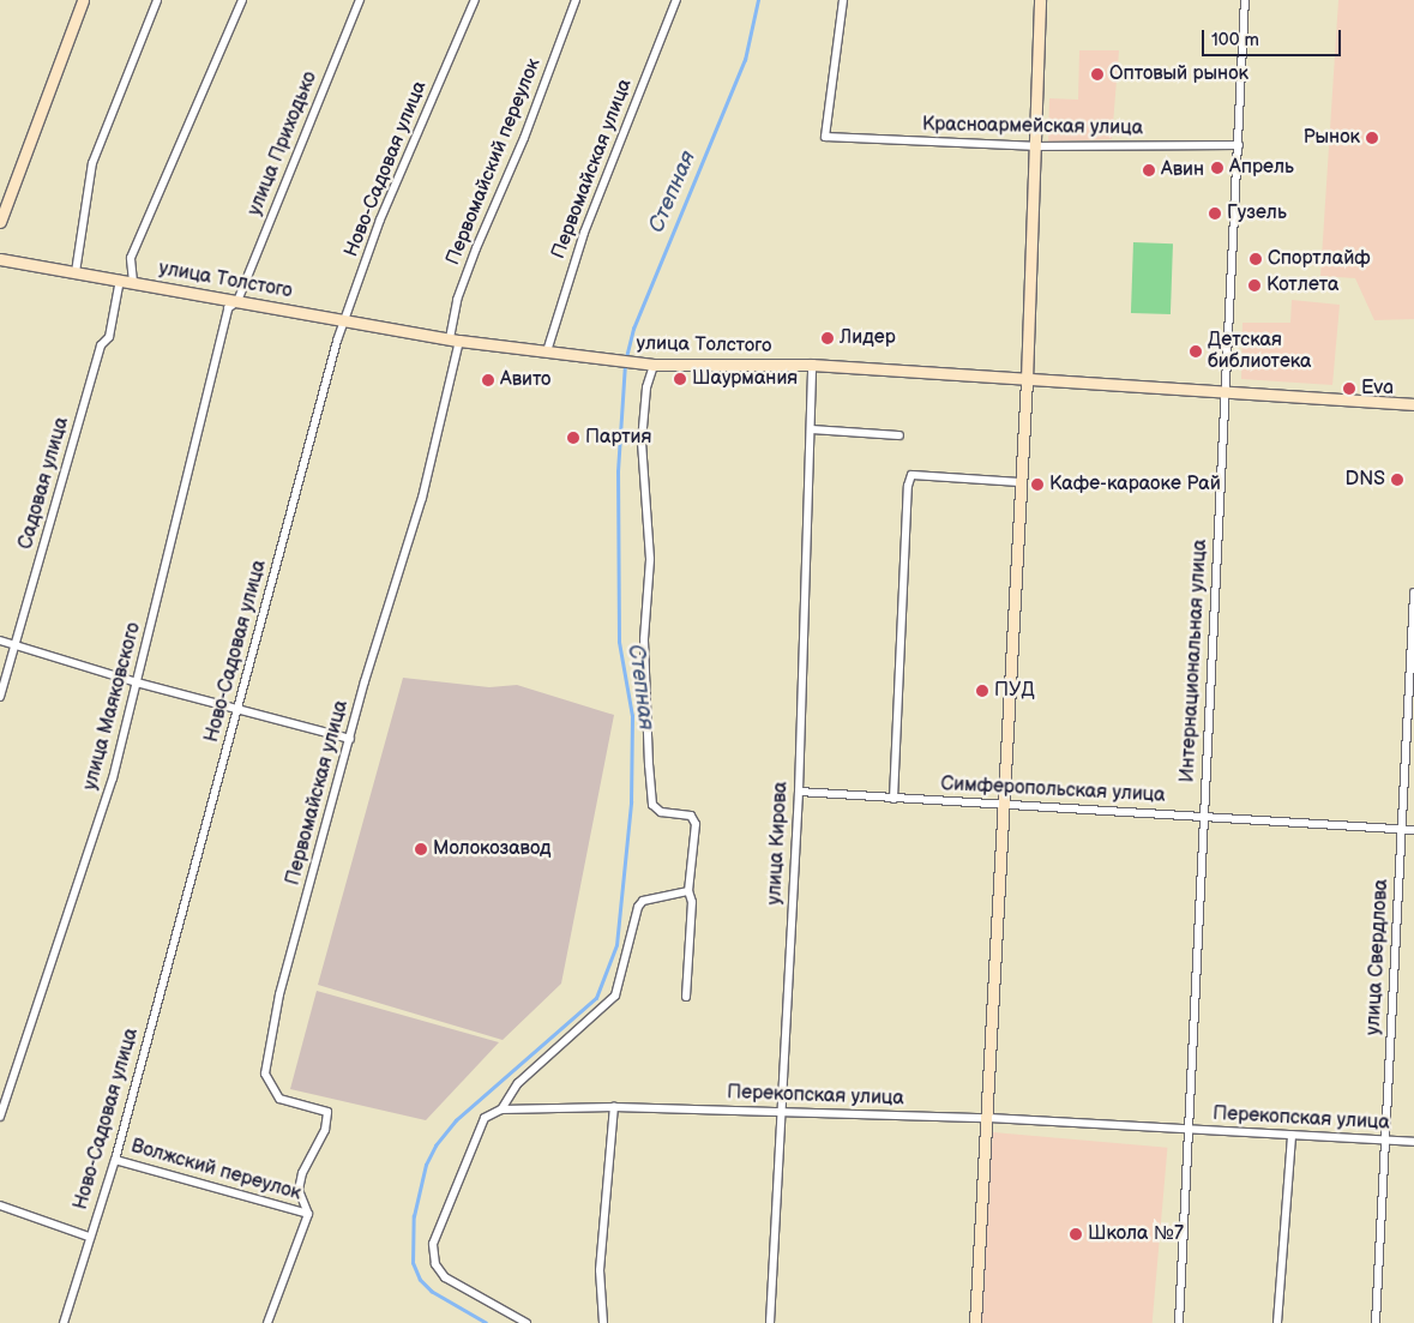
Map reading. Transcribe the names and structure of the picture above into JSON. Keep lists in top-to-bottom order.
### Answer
{
  "streets": {
    "main road": ["улица Толстого"],
    "street": [
      "Красноармейская улица",
      "улица Приходько",
      "Первомайский переулок",
      "Ново-Садовая улица",
      "Первомайская улица",
      "Садовая улица",
      "Интернациональная улица",
      "улица Маяковского",
      "Симферопольская улица",
      "улица Кирова",
      "улица Свердлова",
      "Перекопская улица",
      "Волжский переулок"
    ]
  },
  "crossings": [
    ["Красноармейская улица", "Интернациональная улица"],
    ["улица Приходько", "улица Толстого"],
    ["улица Приходько", "улица Маяковского"],
    ["Первомайский переулок", "Первомайская улица"],
    ["Первомайский переулок", "улица Толстого"],
    ["Ново-Садовая улица", "улица Толстого"],
    ["Ново-Садовая улица", "Волжский переулок"],
    ["Первомайская улица", "улица Толстого"],
    ["Первомайская улица", "Волжский переулок"],
    ["улица Толстого", "Садовая улица"],
    ["улица Толстого", "Интернациональная улица"],
    ["улица Толстого", "улица Маяковского"],
    ["улица Толстого", "улица Кирова"],
    ["Интернациональная улица", "Симферопольская улица"],
    ["Интернациональная улица", "Перекопская улица"],
    ["Симферопольская улица", "улица Кирова"],
    ["Симферопольская улица", "улица Свердлова"],
    ["улица Кирова", "Перекопская улица"],
    ["улица Свердлова", "Перекопская улица"]
  ],
  "water": ["Степная"],
  "places": [
    "Оптовый рынок",
    "Рынок",
    "Апрель",
    "Авин",
    "Гузель",
    "Спортлайф",
    "Котлета",
    "Лидер",
    "Детская библиотека",
    "Шаурмания",
    "Авито",
    "Eva",
    "Партия",
    "DNS",
    "Кафе-караоке Рай",
    "ПУД",
    "Молокозавод",
    "Школа №7"
  ],
  "scale_bar": "100 m"
}
